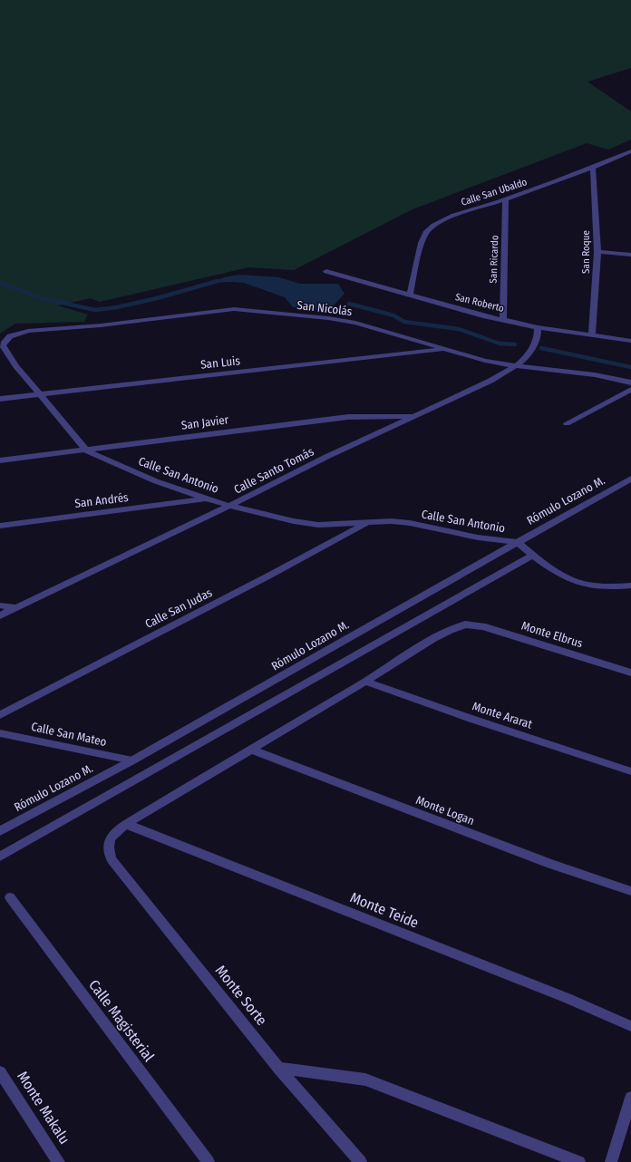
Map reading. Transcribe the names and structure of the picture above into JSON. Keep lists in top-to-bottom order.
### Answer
{
  "streets": {
    "street": [
      "Calle San Ubaldo",
      "San Roque",
      "San Ricardo",
      "San Roberto",
      "San Nicolás",
      "San Luis",
      "San Javier",
      "Calle Santo Tomás",
      "Calle San Antonio",
      "San Andrés",
      "Rómulo Lozano M.",
      "Calle San Judas",
      "Monte Elbrus",
      "Monte Ararat",
      "Calle San Mateo",
      "Monte Logan",
      "Monte Teide",
      "Monte Sorte",
      "Calle Magisterial",
      "Monte Makalu"
    ]
  },
  "crossings": [
    ["Calle San Ubaldo", "San Roque"],
    ["Calle San Ubaldo", "San Ricardo"],
    ["Calle San Ubaldo", "San Roberto"],
    ["San Roque", "San Roberto"],
    ["San Ricardo", "San Roberto"],
    ["San Roberto", "Calle Santo Tomás"],
    ["San Nicolás", "San Luis"],
    ["San Nicolás", "Calle Santo Tomás"],
    ["San Nicolás", "Calle San Antonio"],
    ["San Luis", "Calle San Antonio"],
    ["San Javier", "Calle Santo Tomás"],
    ["San Javier", "Calle San Antonio"],
    ["Calle Santo Tomás", "Calle San Antonio"],
    ["Calle San Antonio", "San Andrés"],
    ["Calle San Antonio", "Rómulo Lozano M."],
    ["Calle San Antonio", "Calle San Judas"],
    ["Rómulo Lozano M.", "Calle San Mateo"],
    ["Monte Elbrus", "Monte Ararat"],
    ["Monte Teide", "Monte Sorte"]
  ]
}
